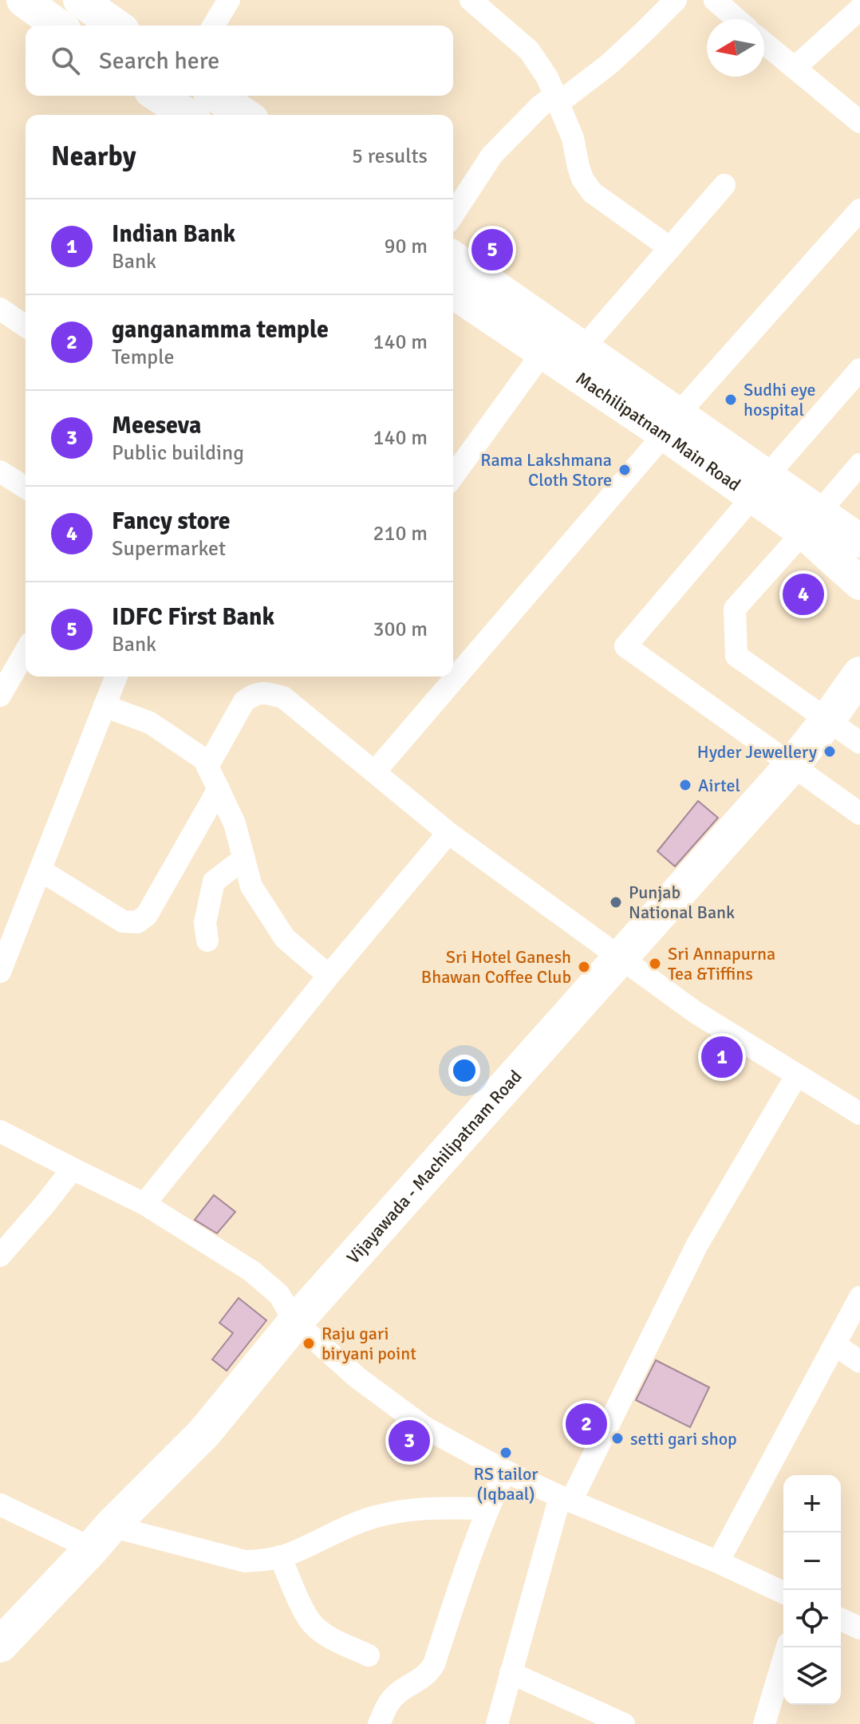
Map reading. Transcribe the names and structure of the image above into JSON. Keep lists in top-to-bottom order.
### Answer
{
  "streets": {
    "highway": ["Vijayawada - Machilipatnam Road"],
    "main road": ["Machilipatnam Main Road"]
  },
  "places": [
    "Sudhi eye hospital",
    "Rama Lakshmana Cloth Store",
    "Hyder Jewellery",
    "Airtel",
    "Punjab National Bank",
    "Sri Annapurna Tea &Tiffins",
    "Sri Hotel Ganesh Bhawan Coffee Club",
    "Raju gari biryani point",
    "setti gari shop",
    "RS tailor (Iqbaal)"
  ],
  "north": "left",
  "page": {
    "search": "Search here",
    "heading": ["Nearby", "5 results"],
    "list": [
      {
        "mark": "1",
        "name": "Indian Bank",
        "note": "Bank",
        "value": "90 m"
      },
      {
        "mark": "2",
        "name": "ganganamma temple",
        "note": "Temple",
        "value": "140 m"
      },
      {
        "mark": "3",
        "name": "Meeseva",
        "note": "Public building",
        "value": "140 m"
      },
      {
        "mark": "4",
        "name": "Fancy store",
        "note": "Supermarket",
        "value": "210 m"
      },
      {
        "mark": "5",
        "name": "IDFC First Bank",
        "note": "Bank",
        "value": "300 m"
      }
    ],
    "pins": [
      "5",
      "4",
      "1",
      "2",
      "3"
    ],
    "map_buttons": ["+", "−"]
  }
}
